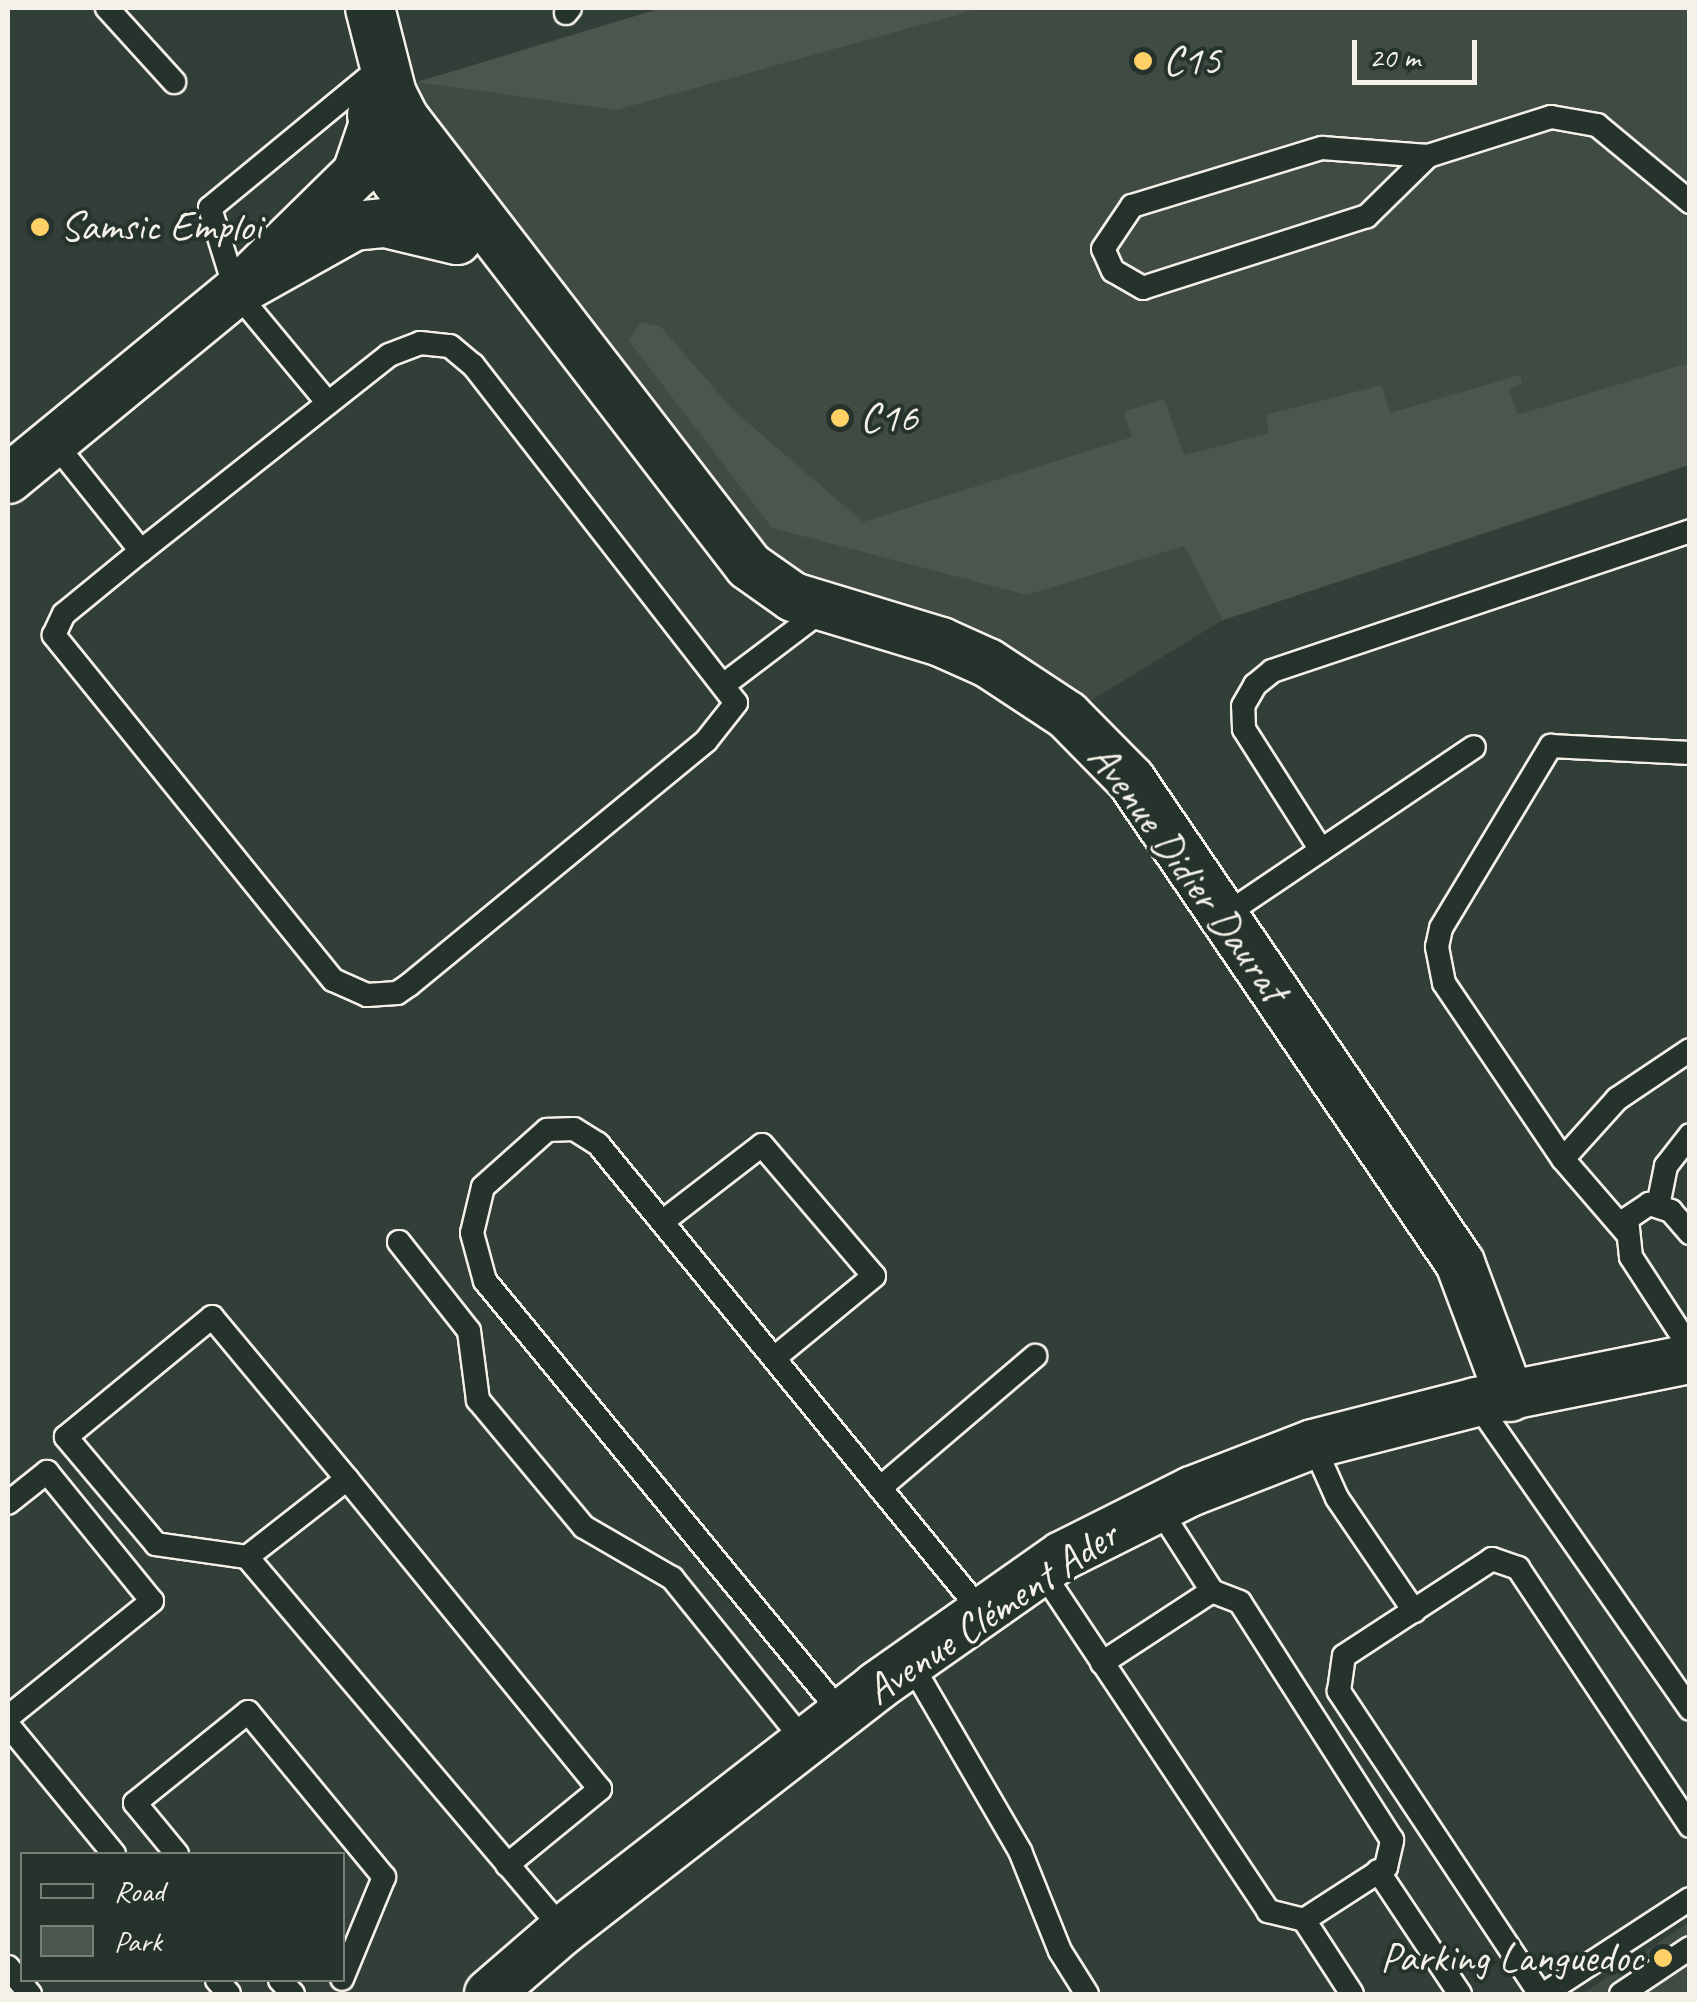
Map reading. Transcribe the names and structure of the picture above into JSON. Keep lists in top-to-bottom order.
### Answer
{
  "streets": {
    "street": ["Avenue Didier Daurat", "Avenue Clément Ader"]
  },
  "crossings": [
    ["Avenue Didier Daurat", "Avenue Clément Ader"]
  ],
  "places": [
    "C15",
    "Samsic Emploi",
    "C16",
    "Parking Languedoc"
  ],
  "legend": ["Road", "Park"],
  "scale_bar": "20 m"
}
